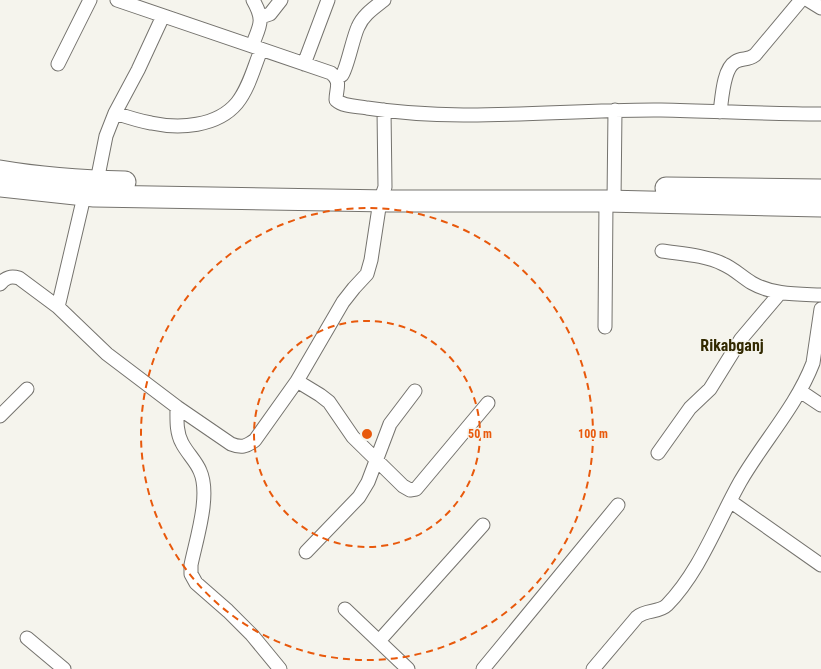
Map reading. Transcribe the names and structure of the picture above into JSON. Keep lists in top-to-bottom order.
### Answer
{
  "districts": ["Rikabganj"],
  "rings": ["50 m", "100 m"]
}
